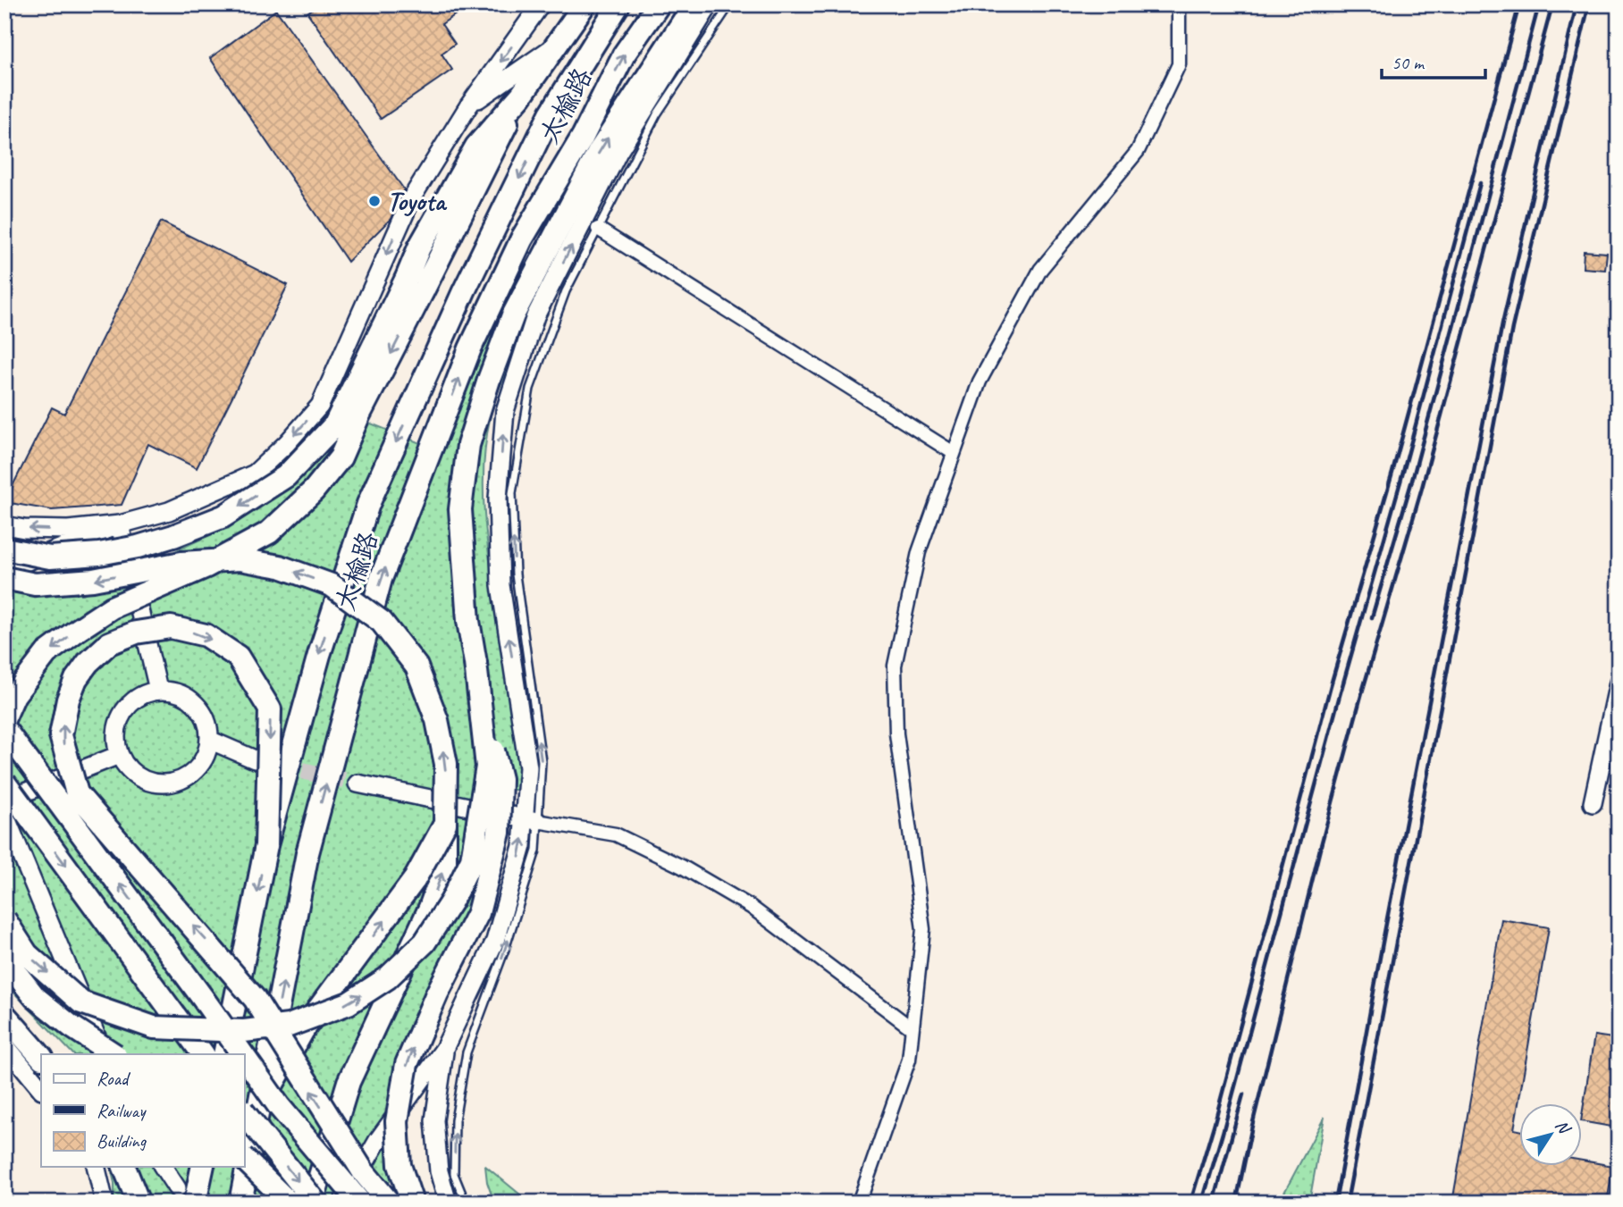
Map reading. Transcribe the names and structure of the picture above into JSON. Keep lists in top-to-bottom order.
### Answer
{
  "streets": {
    "highway": ["太榆路"]
  },
  "places": ["Toyota"],
  "legend": ["Road", "Railway", "Building"],
  "scale_bar": "50 m",
  "north": "top right"
}
